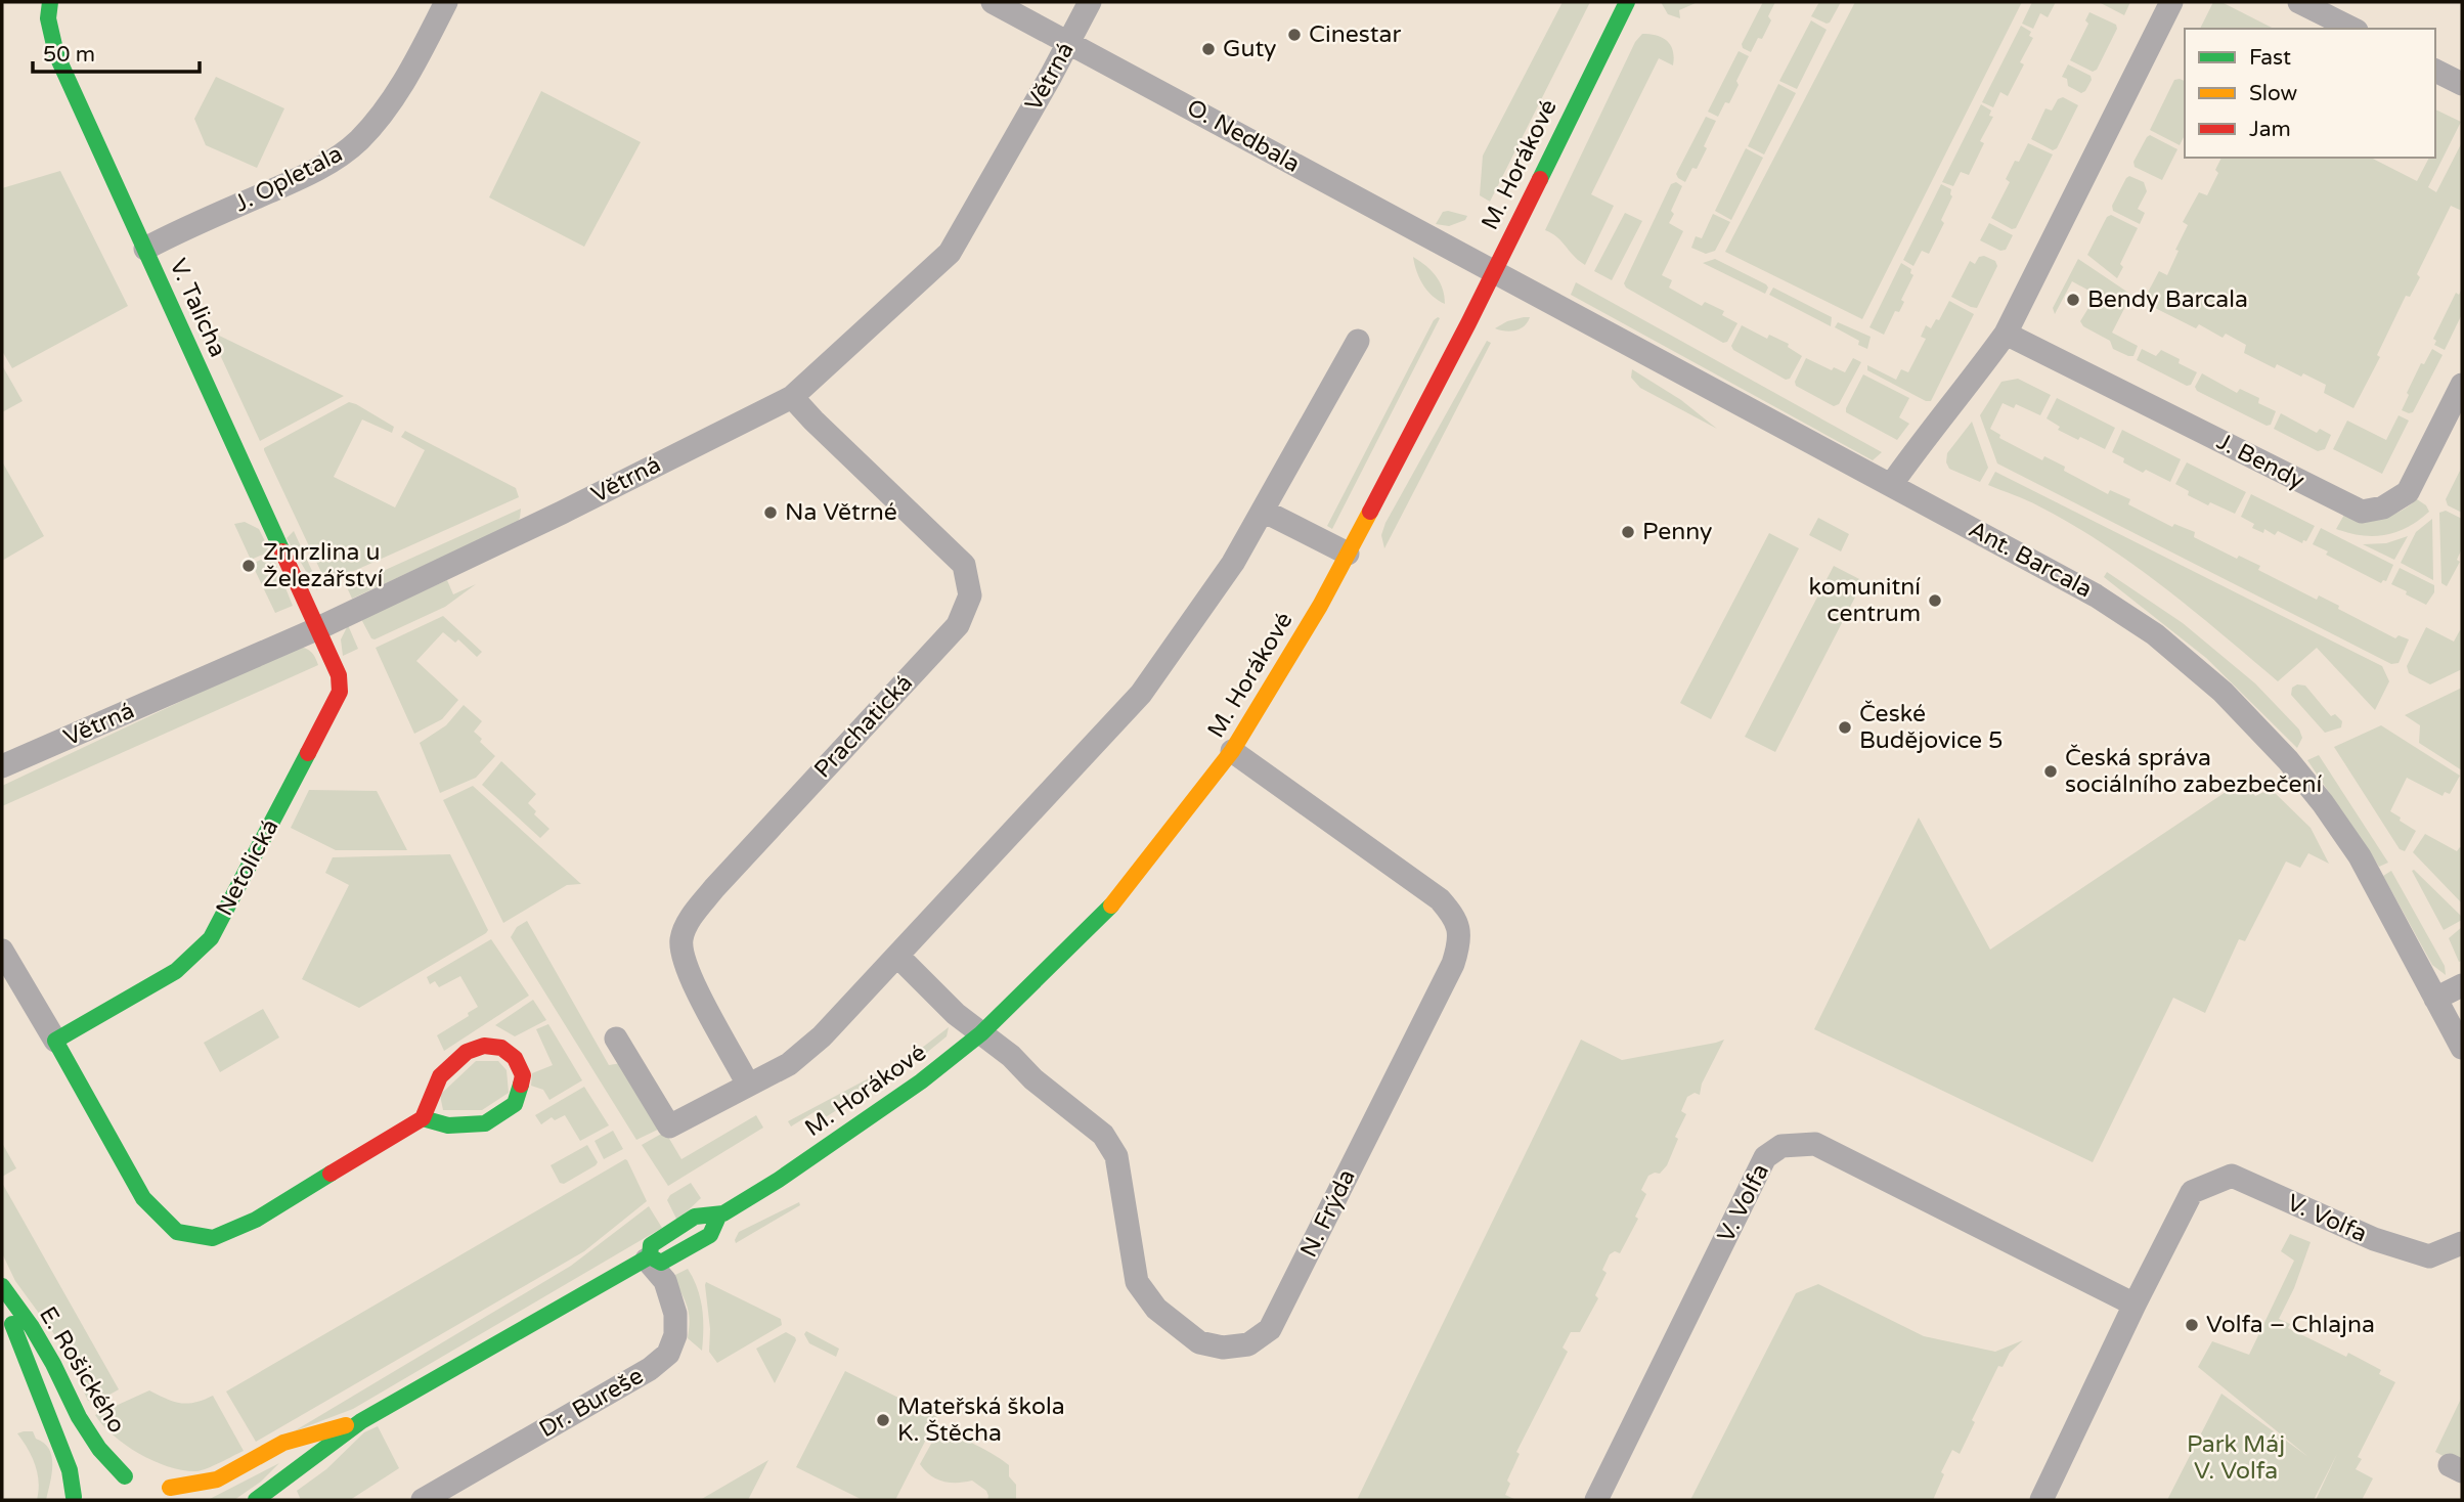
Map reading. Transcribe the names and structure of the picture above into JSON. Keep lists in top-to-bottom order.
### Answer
{
  "streets": {
    "street": [
      "Větrná",
      "O. Nedbala",
      "M. Horákové",
      "J. Opletala",
      "V. Talicha",
      "J. Bendy",
      "Ant. Barcala",
      "Prachatická",
      "Netolická",
      "V. Volfa",
      "N. Frýda",
      "E. Rošického",
      "Dr. Bureše"
    ]
  },
  "crossings": [
    ["Větrná", "O. Nedbala"],
    ["Větrná", "V. Talicha"],
    ["Větrná", "Prachatická"],
    ["Větrná", "Netolická"],
    ["O. Nedbala", "M. Horákové"],
    ["O. Nedbala", "Ant. Barcala"],
    ["M. Horákové", "Ant. Barcala"],
    ["M. Horákové", "N. Frýda"],
    ["M. Horákové", "Dr. Bureše"],
    ["J. Opletala", "V. Talicha"],
    ["V. Talicha", "Netolická"]
  ],
  "parks": ["Park Máj V. Volfa"],
  "places": [
    "Cinestar",
    "Guty",
    "Bendy Barcala",
    "Na Větrné",
    "Penny",
    "Zmrzlina u Železářství",
    "komunitní centrum",
    "České Budějovice 5",
    "Česká správa sociálního zabezbečení",
    "Volfa – Chlajna",
    "Mateřská škola K. Štěcha"
  ],
  "legend": ["Fast", "Slow", "Jam"],
  "scale_bar": "50 m"
}
